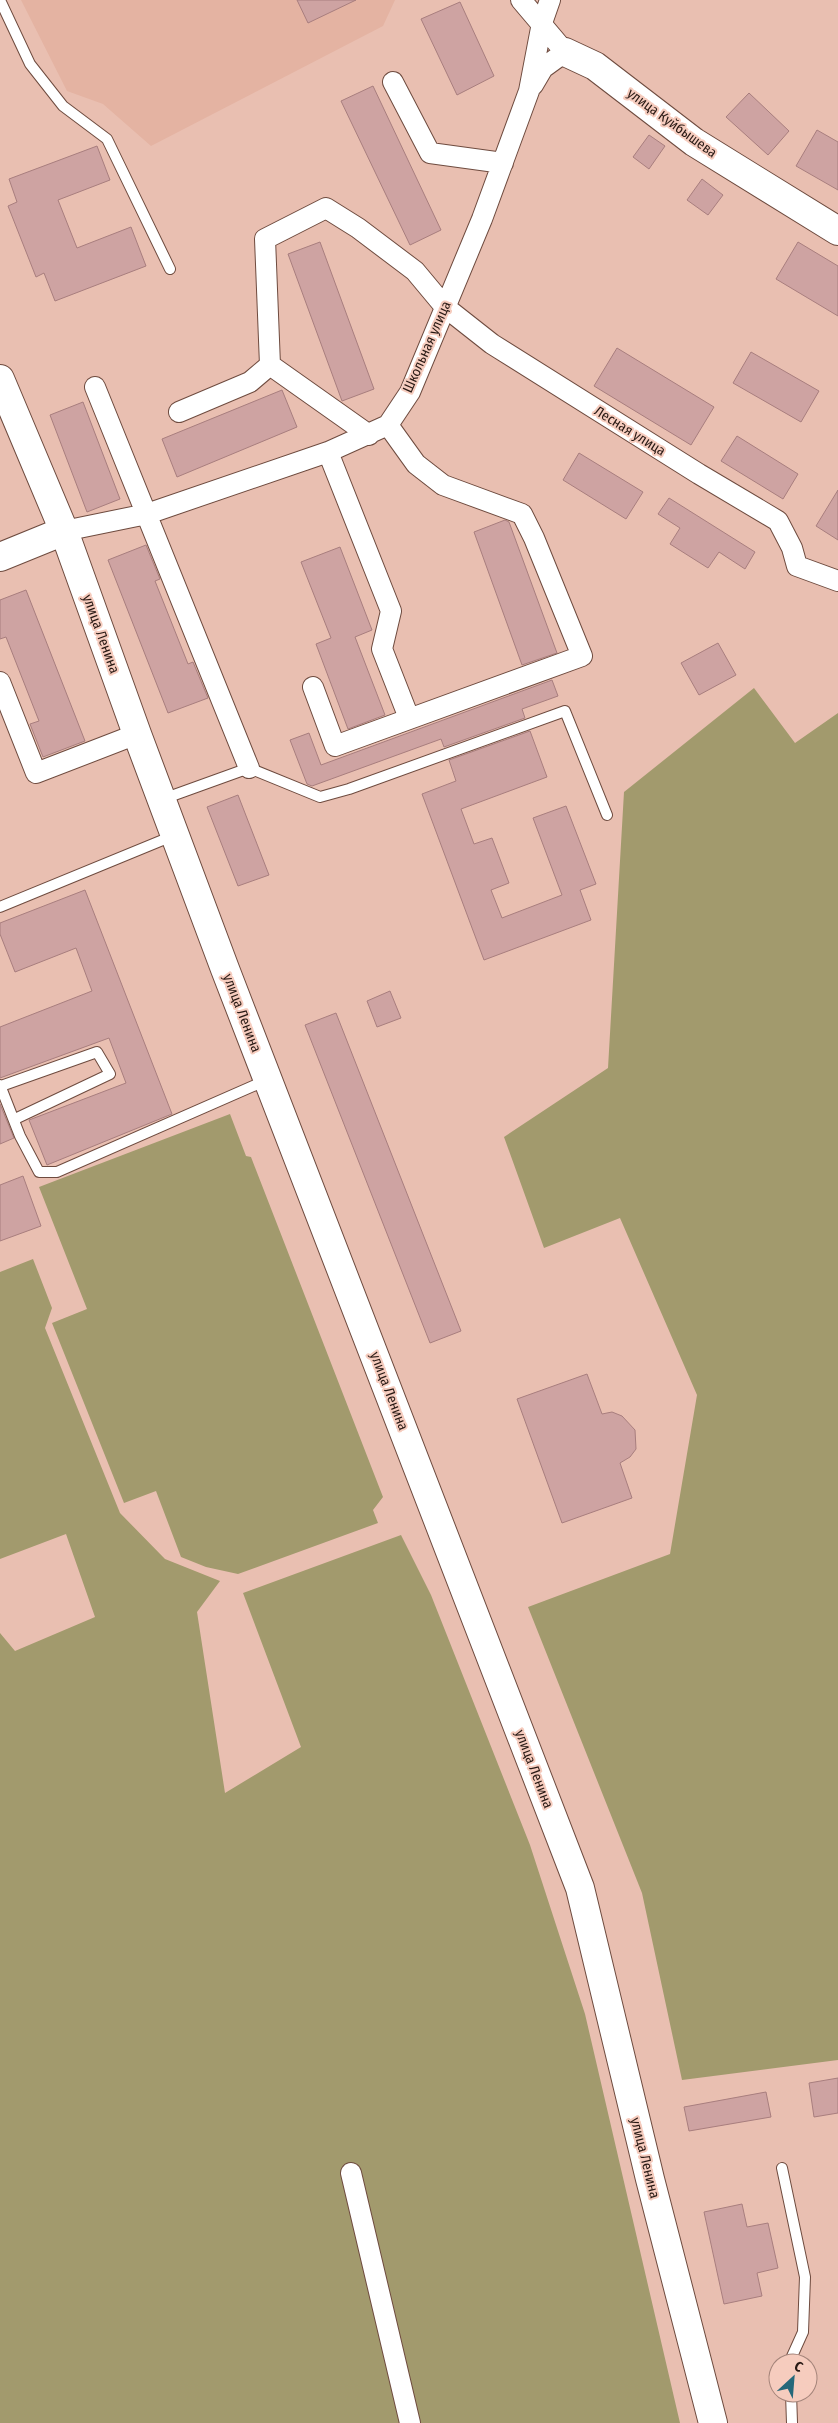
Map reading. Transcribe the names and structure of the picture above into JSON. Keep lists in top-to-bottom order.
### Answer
{
  "streets": {
    "main road": ["улица Куйбышева", "улица Ленина"],
    "street": ["Школьная улица", "Лесная улица"]
  },
  "crossings": [
    ["улица Куйбышева", "Школьная улица"],
    ["Школьная улица", "Лесная улица"],
    ["Школьная улица", "улица Ленина"]
  ],
  "north": "top right"
}
